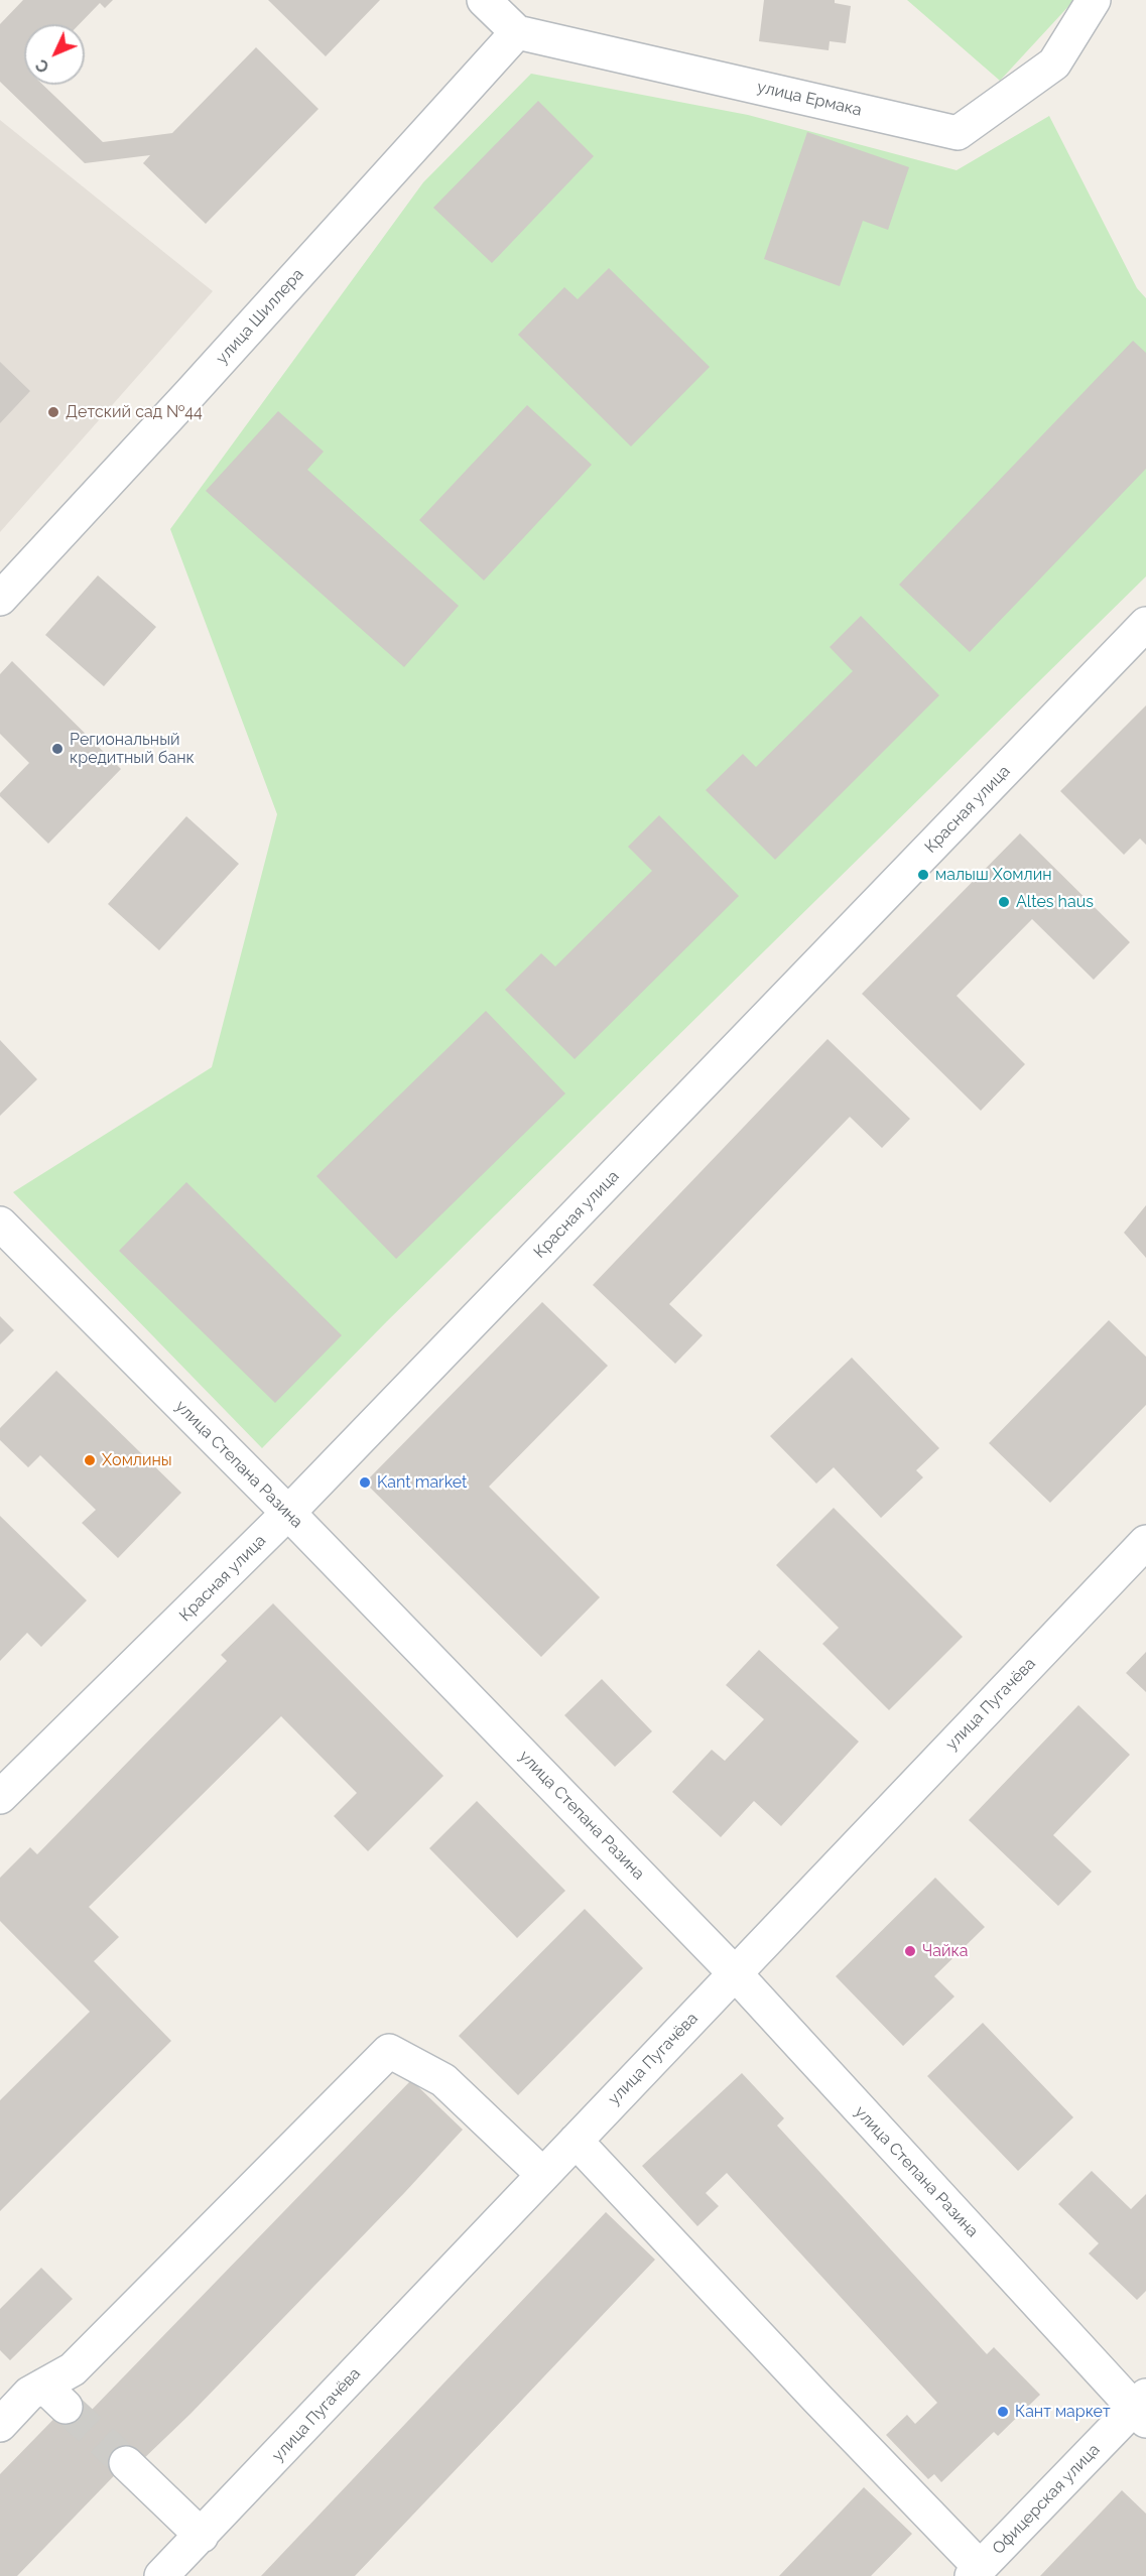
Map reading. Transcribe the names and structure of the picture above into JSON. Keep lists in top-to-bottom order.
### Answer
{
  "streets": {
    "street": [
      "улица Ермака",
      "улица Шиллера",
      "Красная улица",
      "улица Степана Разина",
      "улица Пугачёва",
      "Офицерская улица"
    ]
  },
  "crossings": [
    ["улица Ермака", "улица Шиллера"],
    ["Красная улица", "улица Степана Разина"],
    ["улица Степана Разина", "улица Пугачёва"],
    ["улица Степана Разина", "Офицерская улица"]
  ],
  "places": [
    "Детский сад №44",
    "Региональный кредитный банк",
    "малыш Хомлин",
    "Altes haus",
    "Хомлины",
    "Kant market",
    "Чайка",
    "Кант маркет"
  ],
  "north": "bottom left"
}
